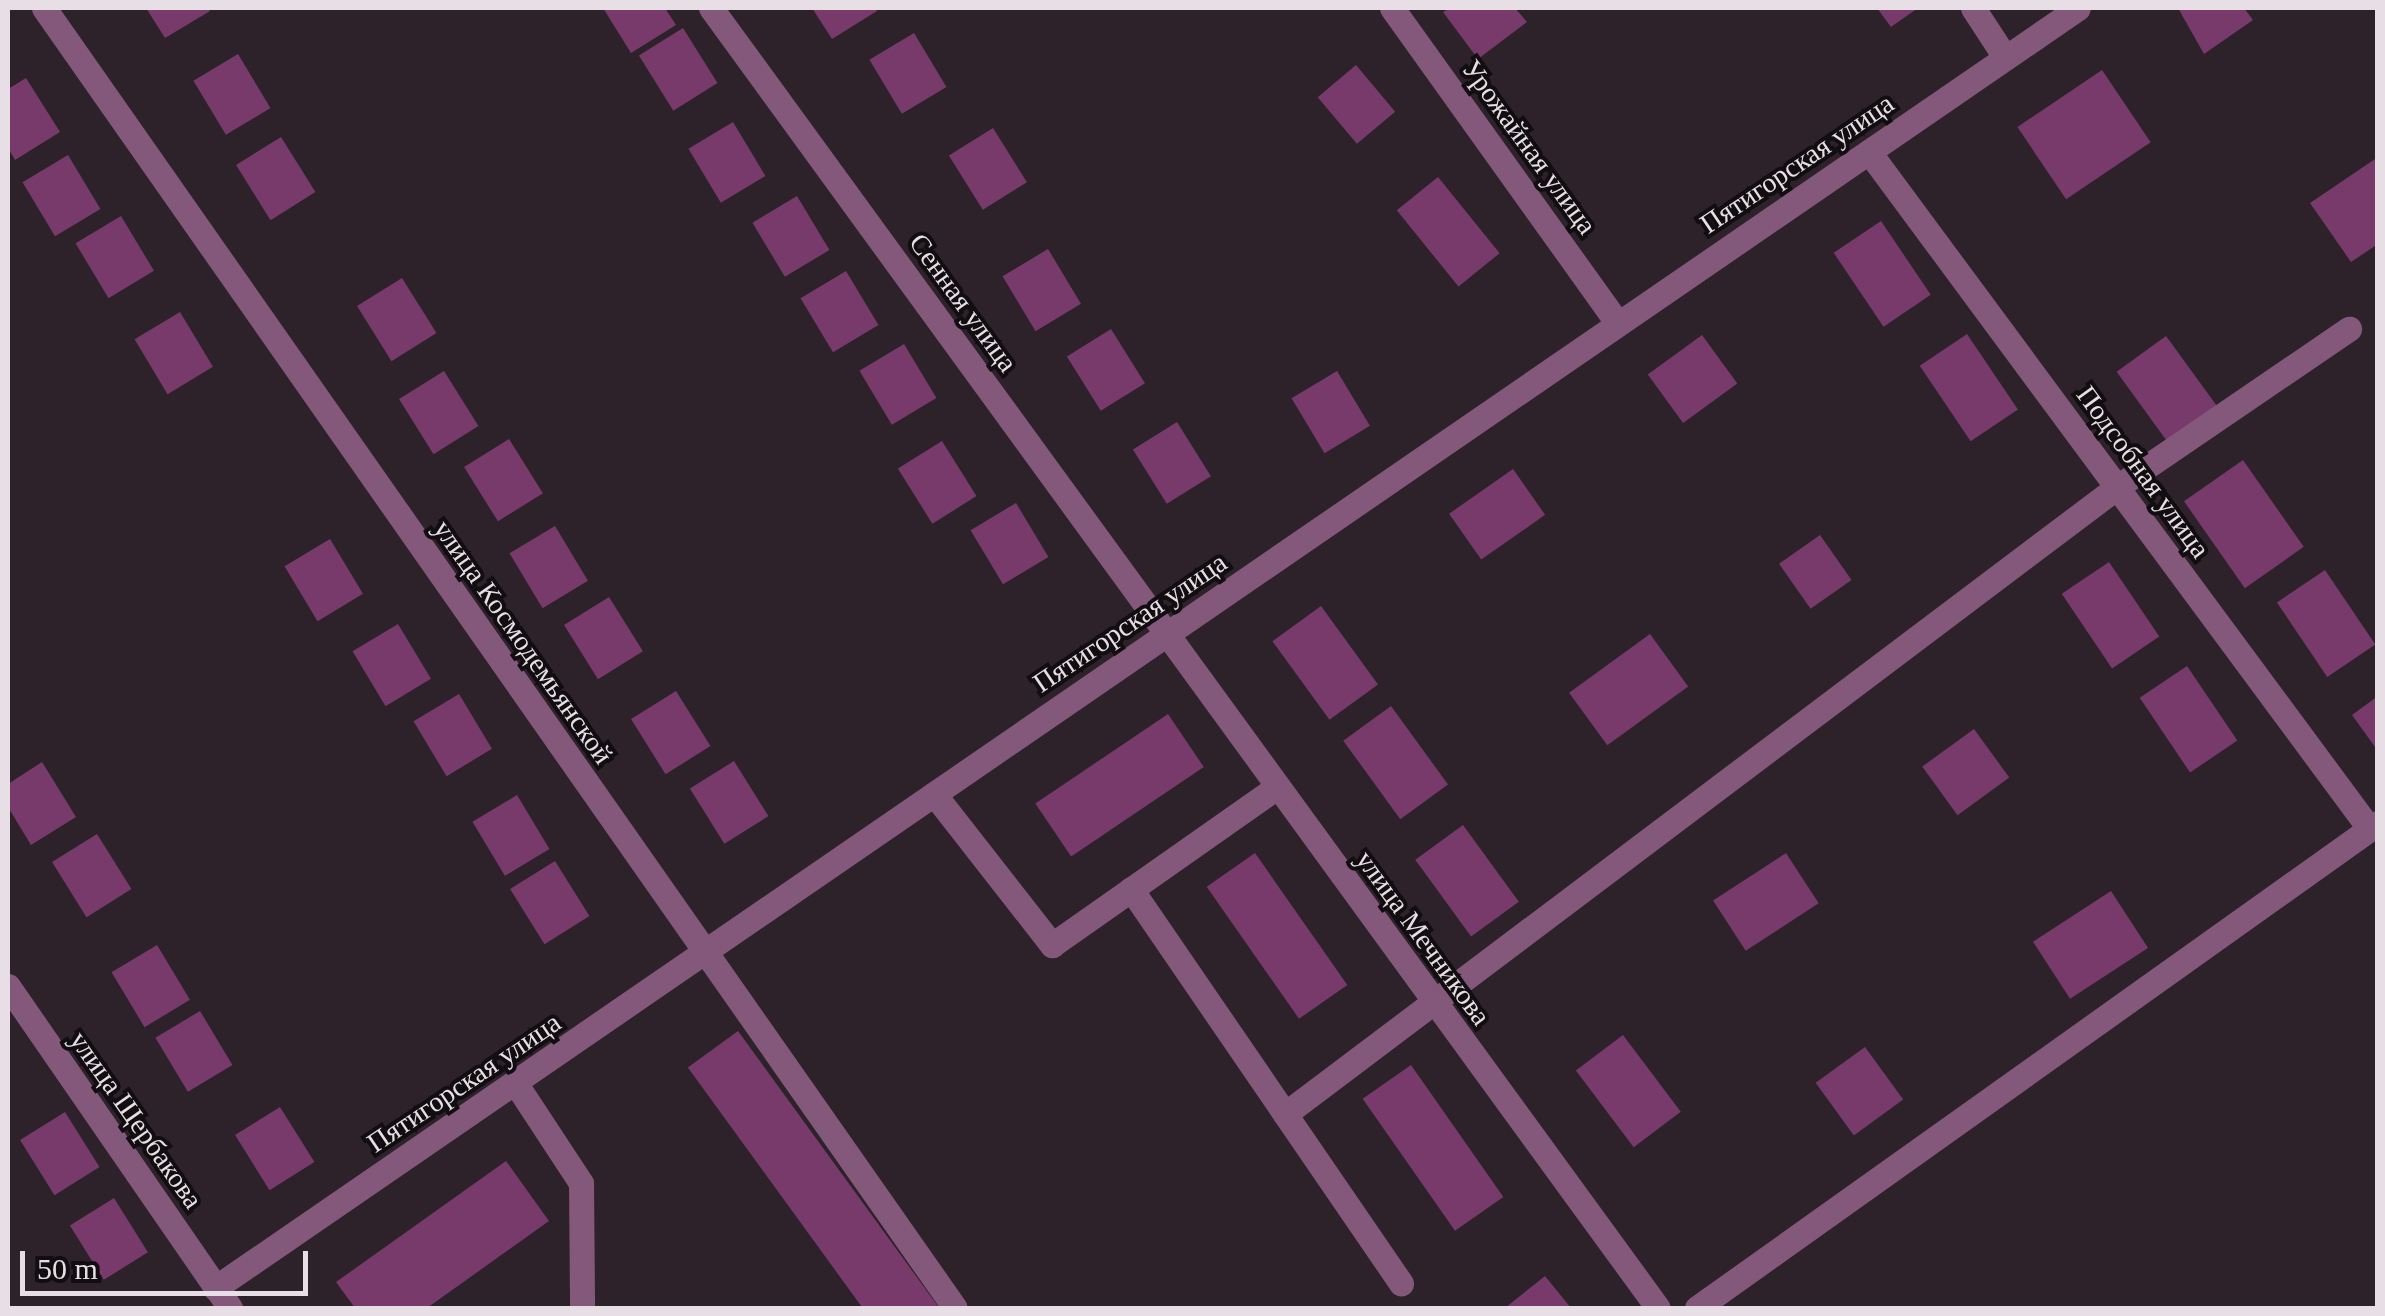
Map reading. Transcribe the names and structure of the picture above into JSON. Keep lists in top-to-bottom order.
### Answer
{
  "streets": {
    "street": [
      "Урожайная улица",
      "Пятигорская улица",
      "Сенная улица",
      "Подсобная улица",
      "улица Космодемьянской",
      "улица Мечникова",
      "улица Щербакова"
    ]
  },
  "crossings": [
    ["Урожайная улица", "Пятигорская улица"],
    ["Пятигорская улица", "Сенная улица"],
    ["Пятигорская улица", "Подсобная улица"],
    ["Пятигорская улица", "улица Космодемьянской"],
    ["Пятигорская улица", "улица Мечникова"],
    ["Пятигорская улица", "улица Щербакова"],
    ["Сенная улица", "улица Мечникова"]
  ],
  "scale_bar": "50 m"
}
